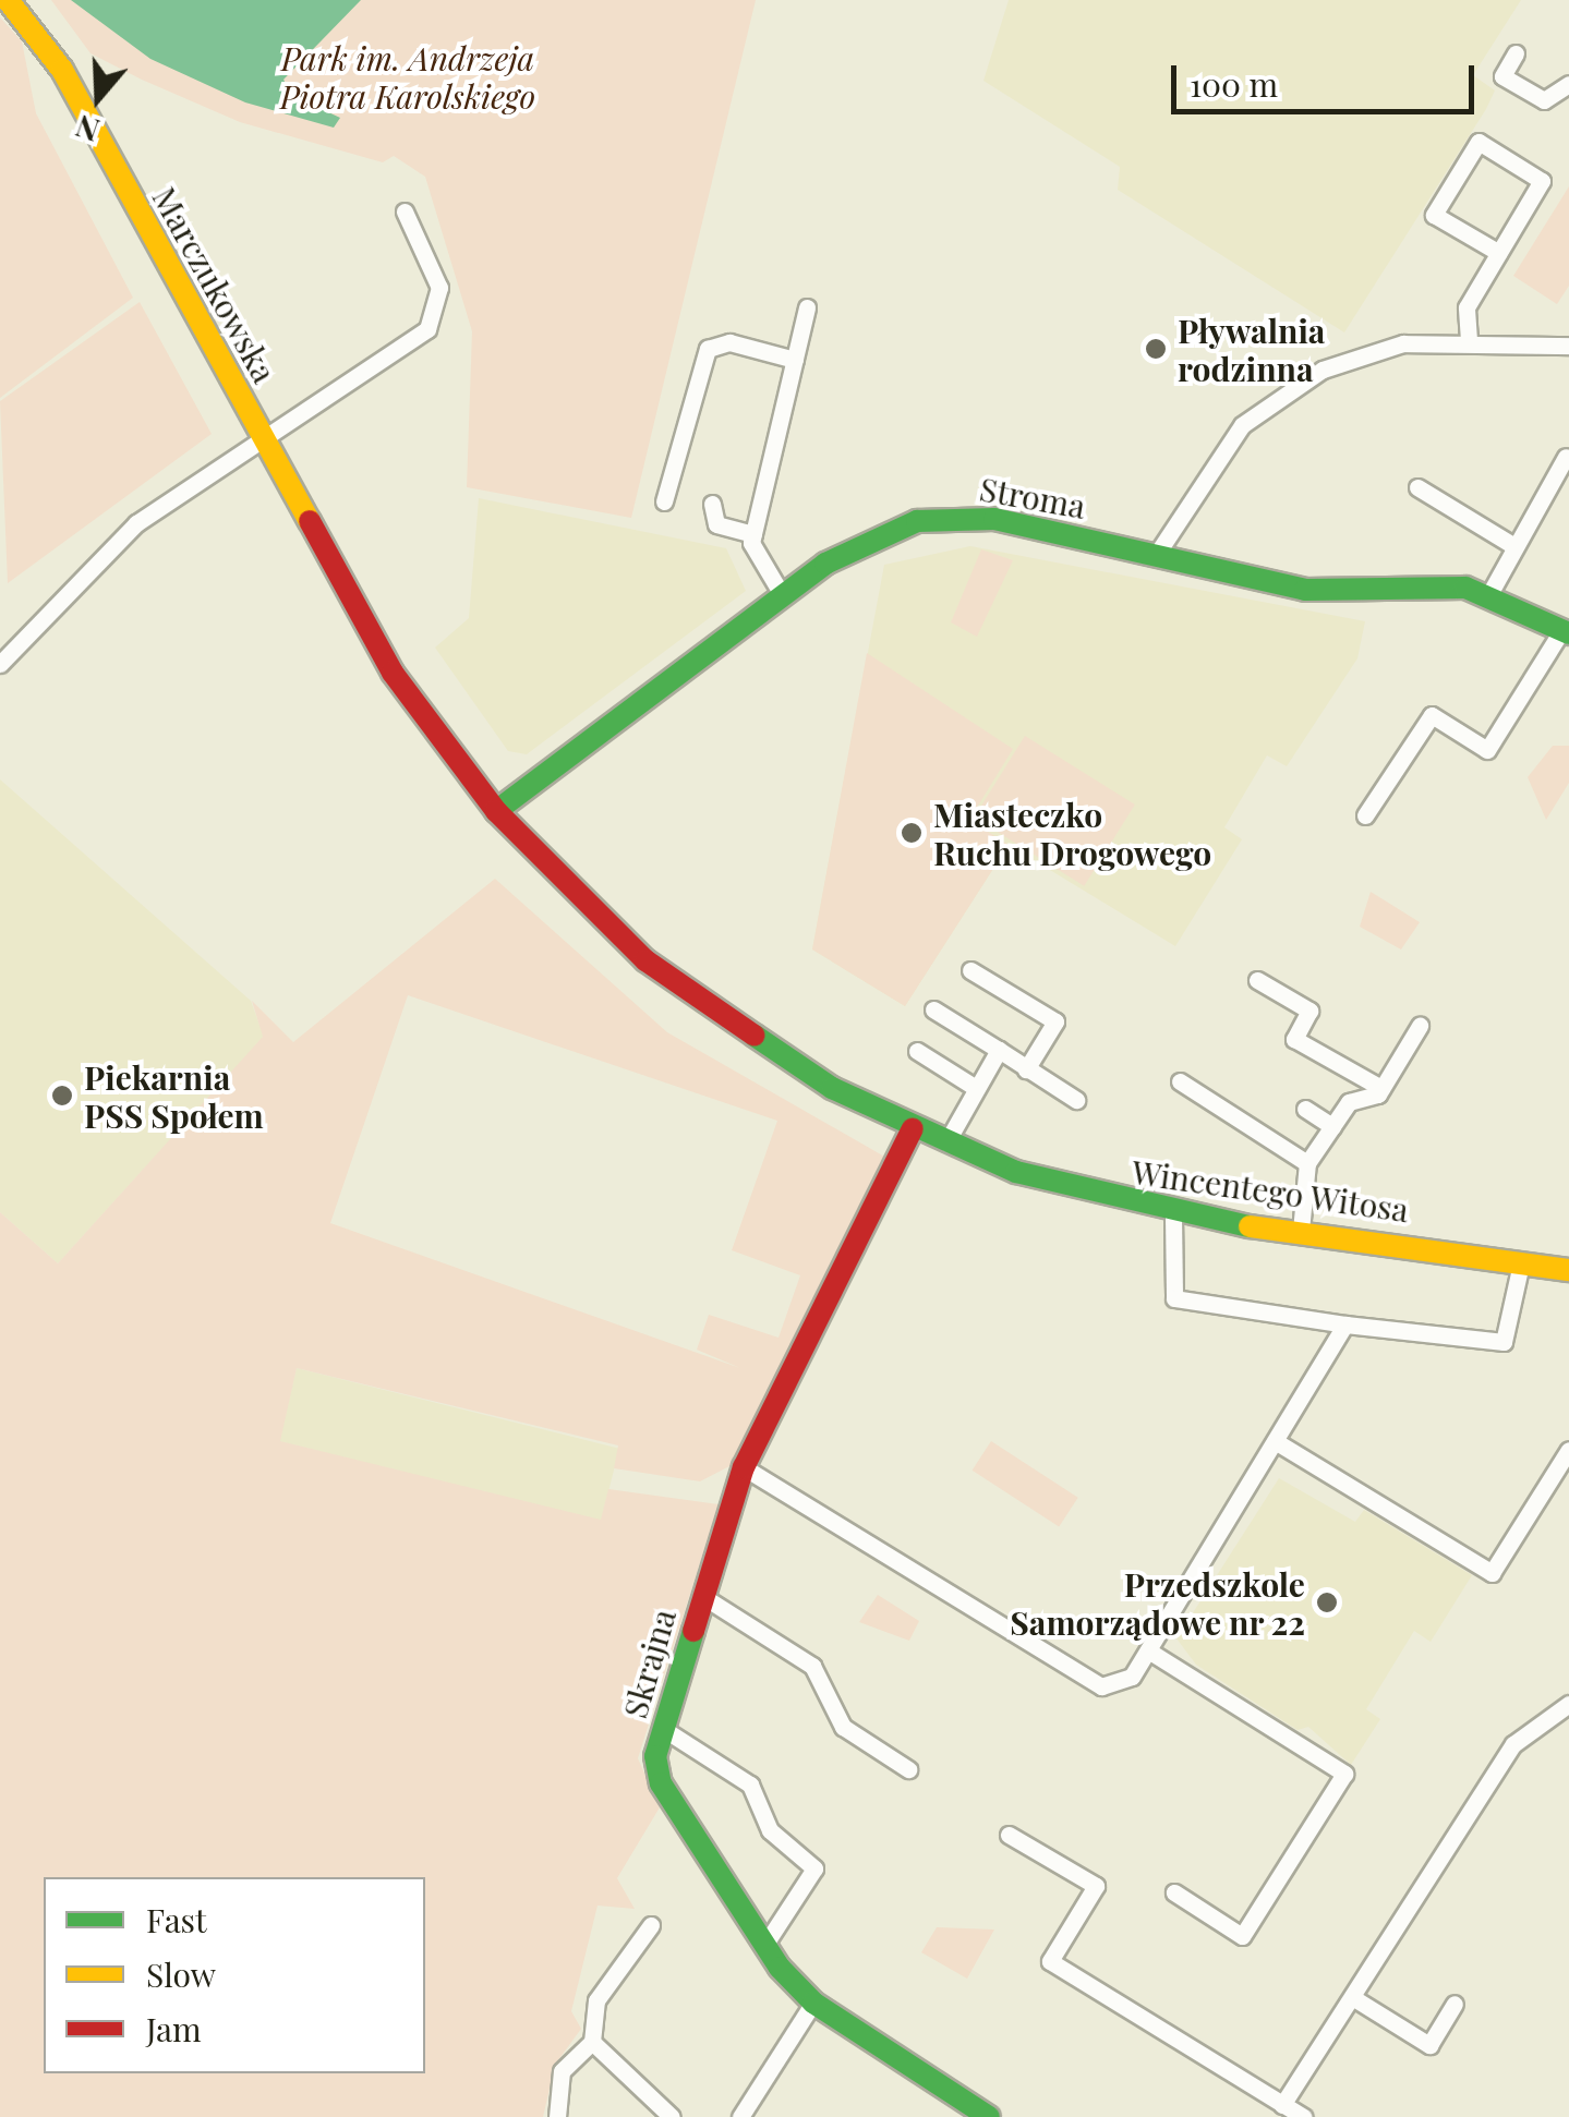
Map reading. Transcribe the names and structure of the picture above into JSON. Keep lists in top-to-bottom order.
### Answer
{
  "streets": {
    "street": [
      "Marczukowska",
      "Stroma",
      "Wincentego Witosa",
      "Skrajna"
    ]
  },
  "crossings": [
    ["Marczukowska", "Stroma"],
    ["Marczukowska", "Wincentego Witosa"],
    ["Stroma", "Wincentego Witosa"],
    ["Wincentego Witosa", "Skrajna"]
  ],
  "parks": ["Park im. Andrzeja Piotra Karolskiego"],
  "places": [
    "Pływalnia rodzinna",
    "Miasteczko Ruchu Drogowego",
    "Piekarnia PSS Społem",
    "Przedszkole Samorządowe nr 22"
  ],
  "legend": ["Fast", "Slow", "Jam"],
  "scale_bar": "100 m",
  "north": "bottom"
}
